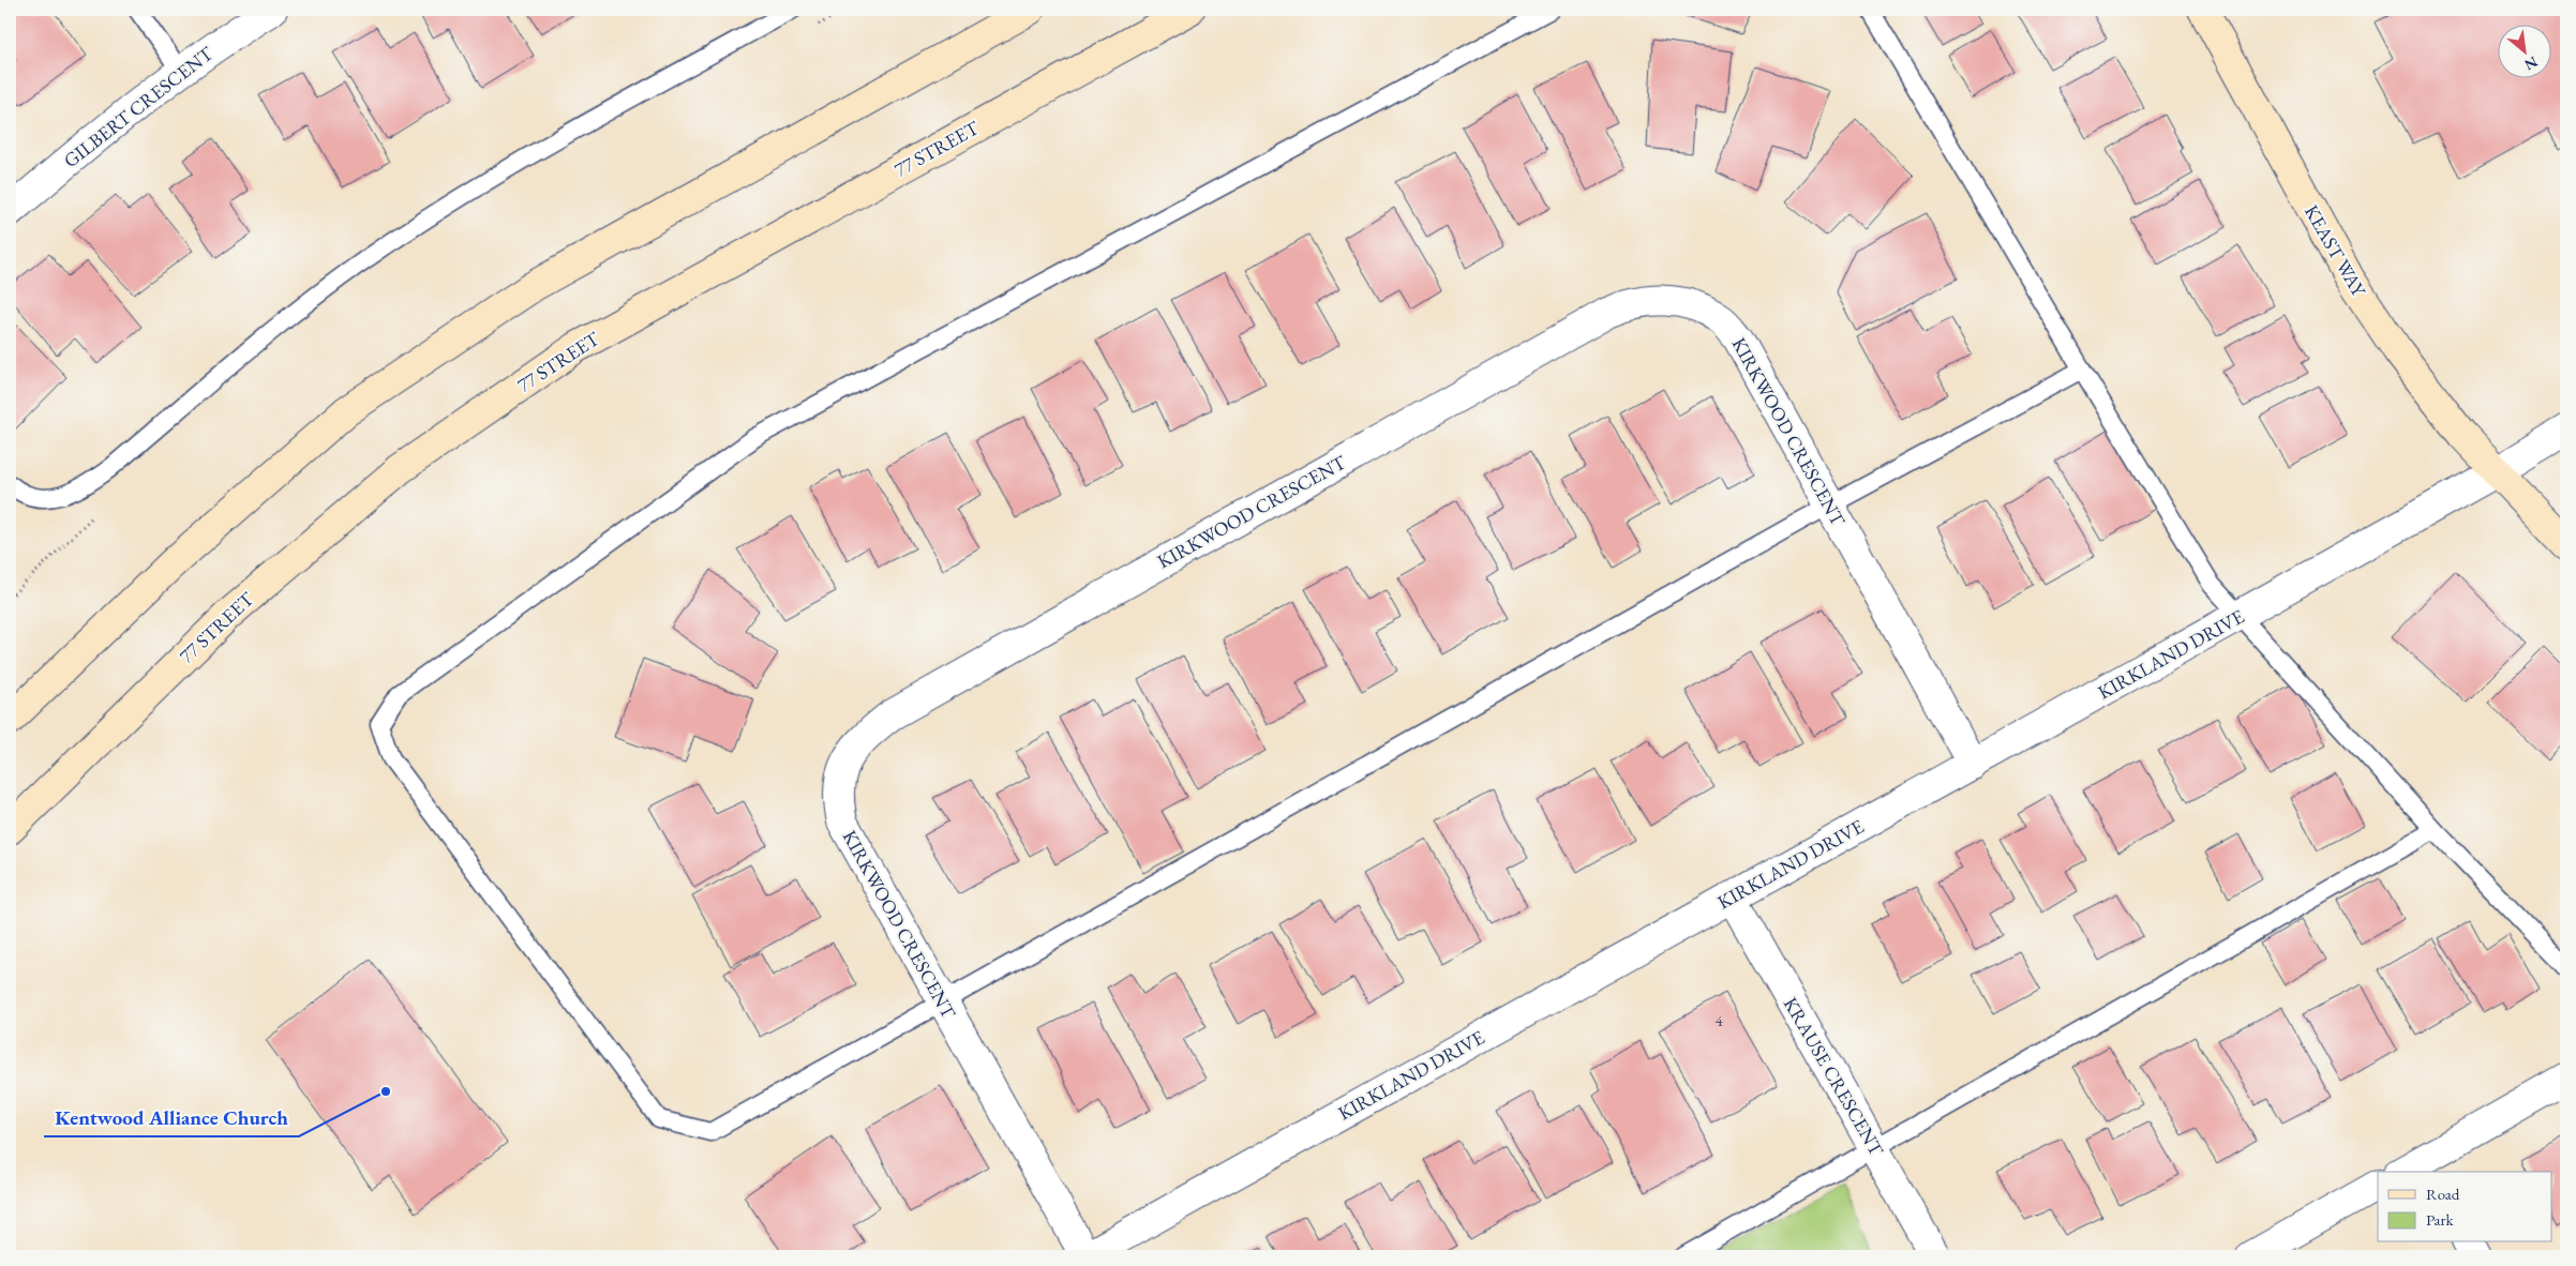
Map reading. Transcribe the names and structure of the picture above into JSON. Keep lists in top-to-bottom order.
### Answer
{
  "streets": {
    "main road": ["77 STREET", "KEAST WAY"],
    "street": [
      "GILBERT CRESCENT",
      "KIRKWOOD CRESCENT",
      "KIRKLAND DRIVE",
      "KRAUSE CRESCENT"
    ]
  },
  "crossings": [
    ["KEAST WAY", "KIRKLAND DRIVE"],
    ["KIRKWOOD CRESCENT", "KIRKLAND DRIVE"],
    ["KIRKLAND DRIVE", "KRAUSE CRESCENT"]
  ],
  "places": ["Kentwood Alliance Church"],
  "house_numbers": ["4"],
  "legend": ["Road", "Park"],
  "north": "bottom right"
}
